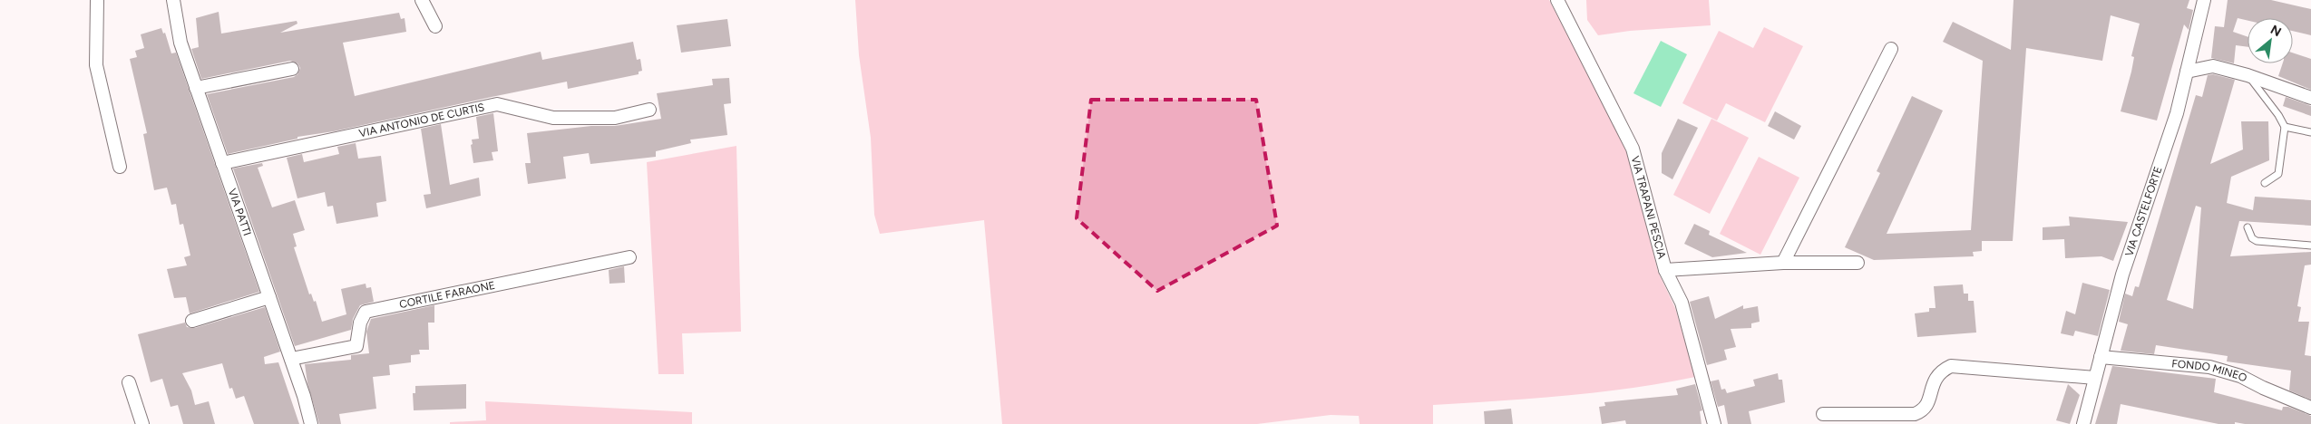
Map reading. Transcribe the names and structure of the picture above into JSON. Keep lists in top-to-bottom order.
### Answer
{
  "streets": {
    "street": [
      "VIA ANTONIO DE CURTIS",
      "VIA TRAPANI PESCIA",
      "VIA CASTELFORTE",
      "VIA PATTI",
      "CORTILE FARAONE",
      "FONDO MINEO"
    ]
  },
  "crossings": [
    ["VIA ANTONIO DE CURTIS", "VIA PATTI"],
    ["VIA CASTELFORTE", "FONDO MINEO"],
    ["VIA PATTI", "CORTILE FARAONE"]
  ],
  "north": "top right"
}
